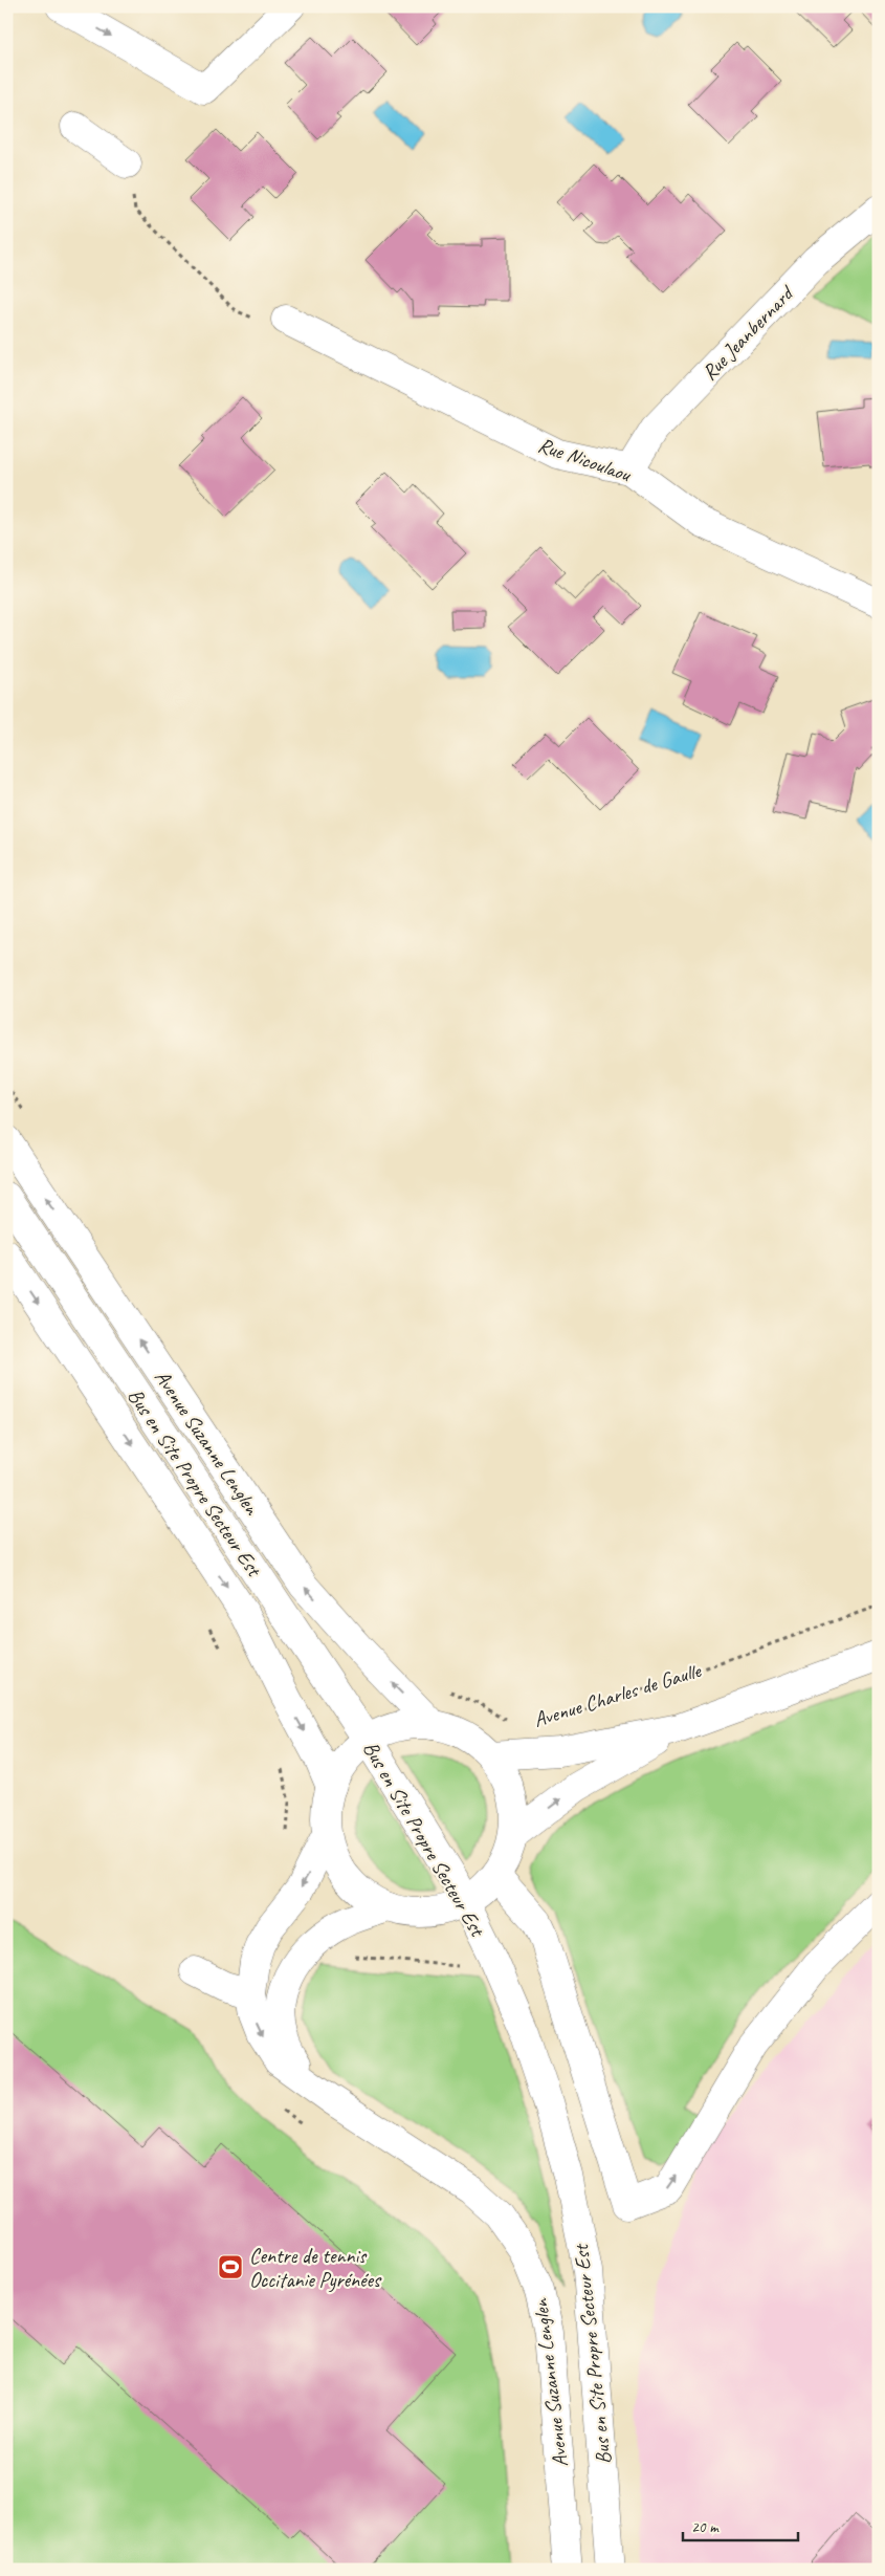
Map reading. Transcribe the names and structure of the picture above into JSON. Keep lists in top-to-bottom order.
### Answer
{
  "streets": {
    "street": [
      "Rue Jeanbernard",
      "Rue Nicoulaou",
      "Avenue Suzanne Lenglen",
      "Bus en Site Propre Secteur Est",
      "Avenue Charles de Gaulle"
    ]
  },
  "crossings": [
    ["Rue Jeanbernard", "Rue Nicoulaou"]
  ],
  "places": {
    "sports": ["Centre de tennis Occitanie Pyrénées"]
  },
  "scale_bar": "20 m"
}
